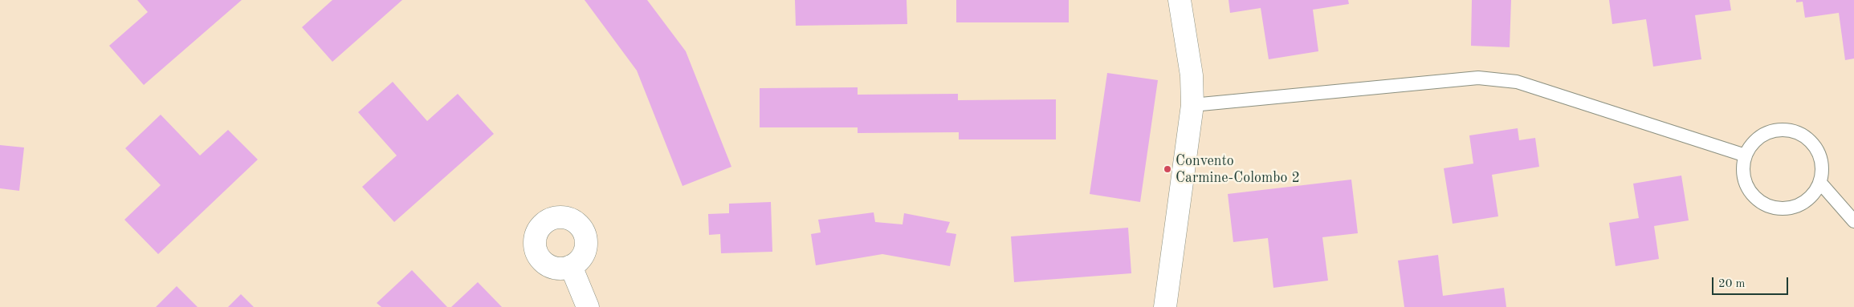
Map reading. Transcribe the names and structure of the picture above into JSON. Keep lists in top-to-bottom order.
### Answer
{
  "places": ["Convento Carmine-Colombo 2"],
  "scale_bar": "20 m"
}
